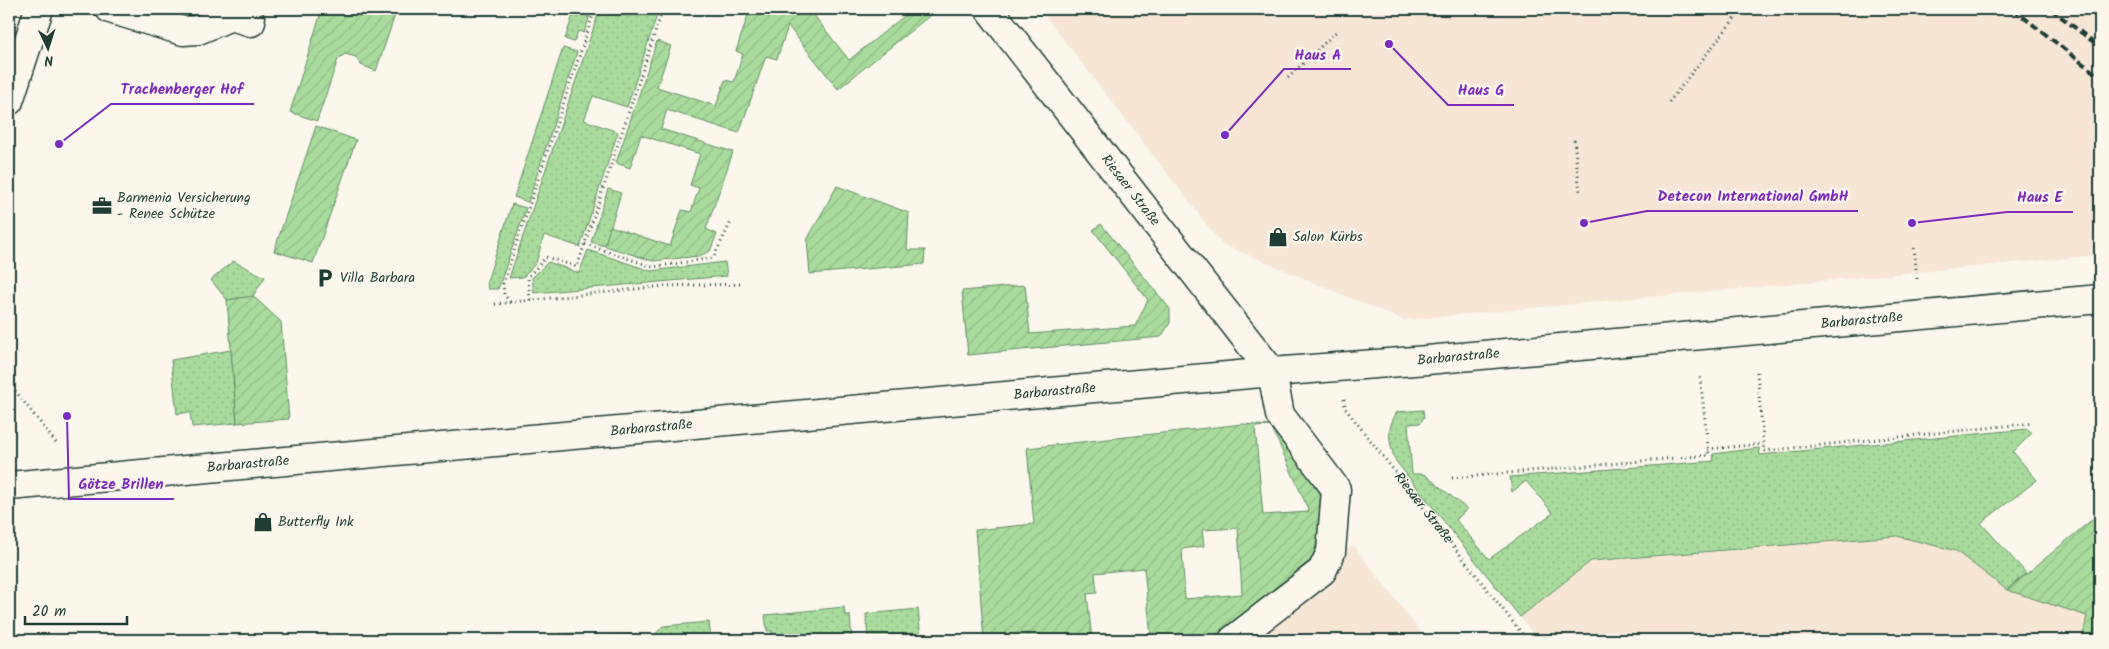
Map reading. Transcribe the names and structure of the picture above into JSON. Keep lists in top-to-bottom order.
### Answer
{
  "streets": {
    "street": ["Riesaer Straße", "Barbarastraße"]
  },
  "crossings": [
    ["Riesaer Straße", "Barbarastraße"]
  ],
  "places": {
    "other": [
      "Haus G",
      "Haus A",
      "Trachenberger Hof",
      "Detecon International GmbH",
      "Haus E",
      "Götze Brillen"
    ],
    "office": ["Barmenia Versicherung - Renee Schütze"],
    "shop": ["Salon Kürbs", "Butterfly Ink"],
    "parking": ["Villa Barbara"]
  },
  "scale_bar": "20 m",
  "north": "bottom"
}
